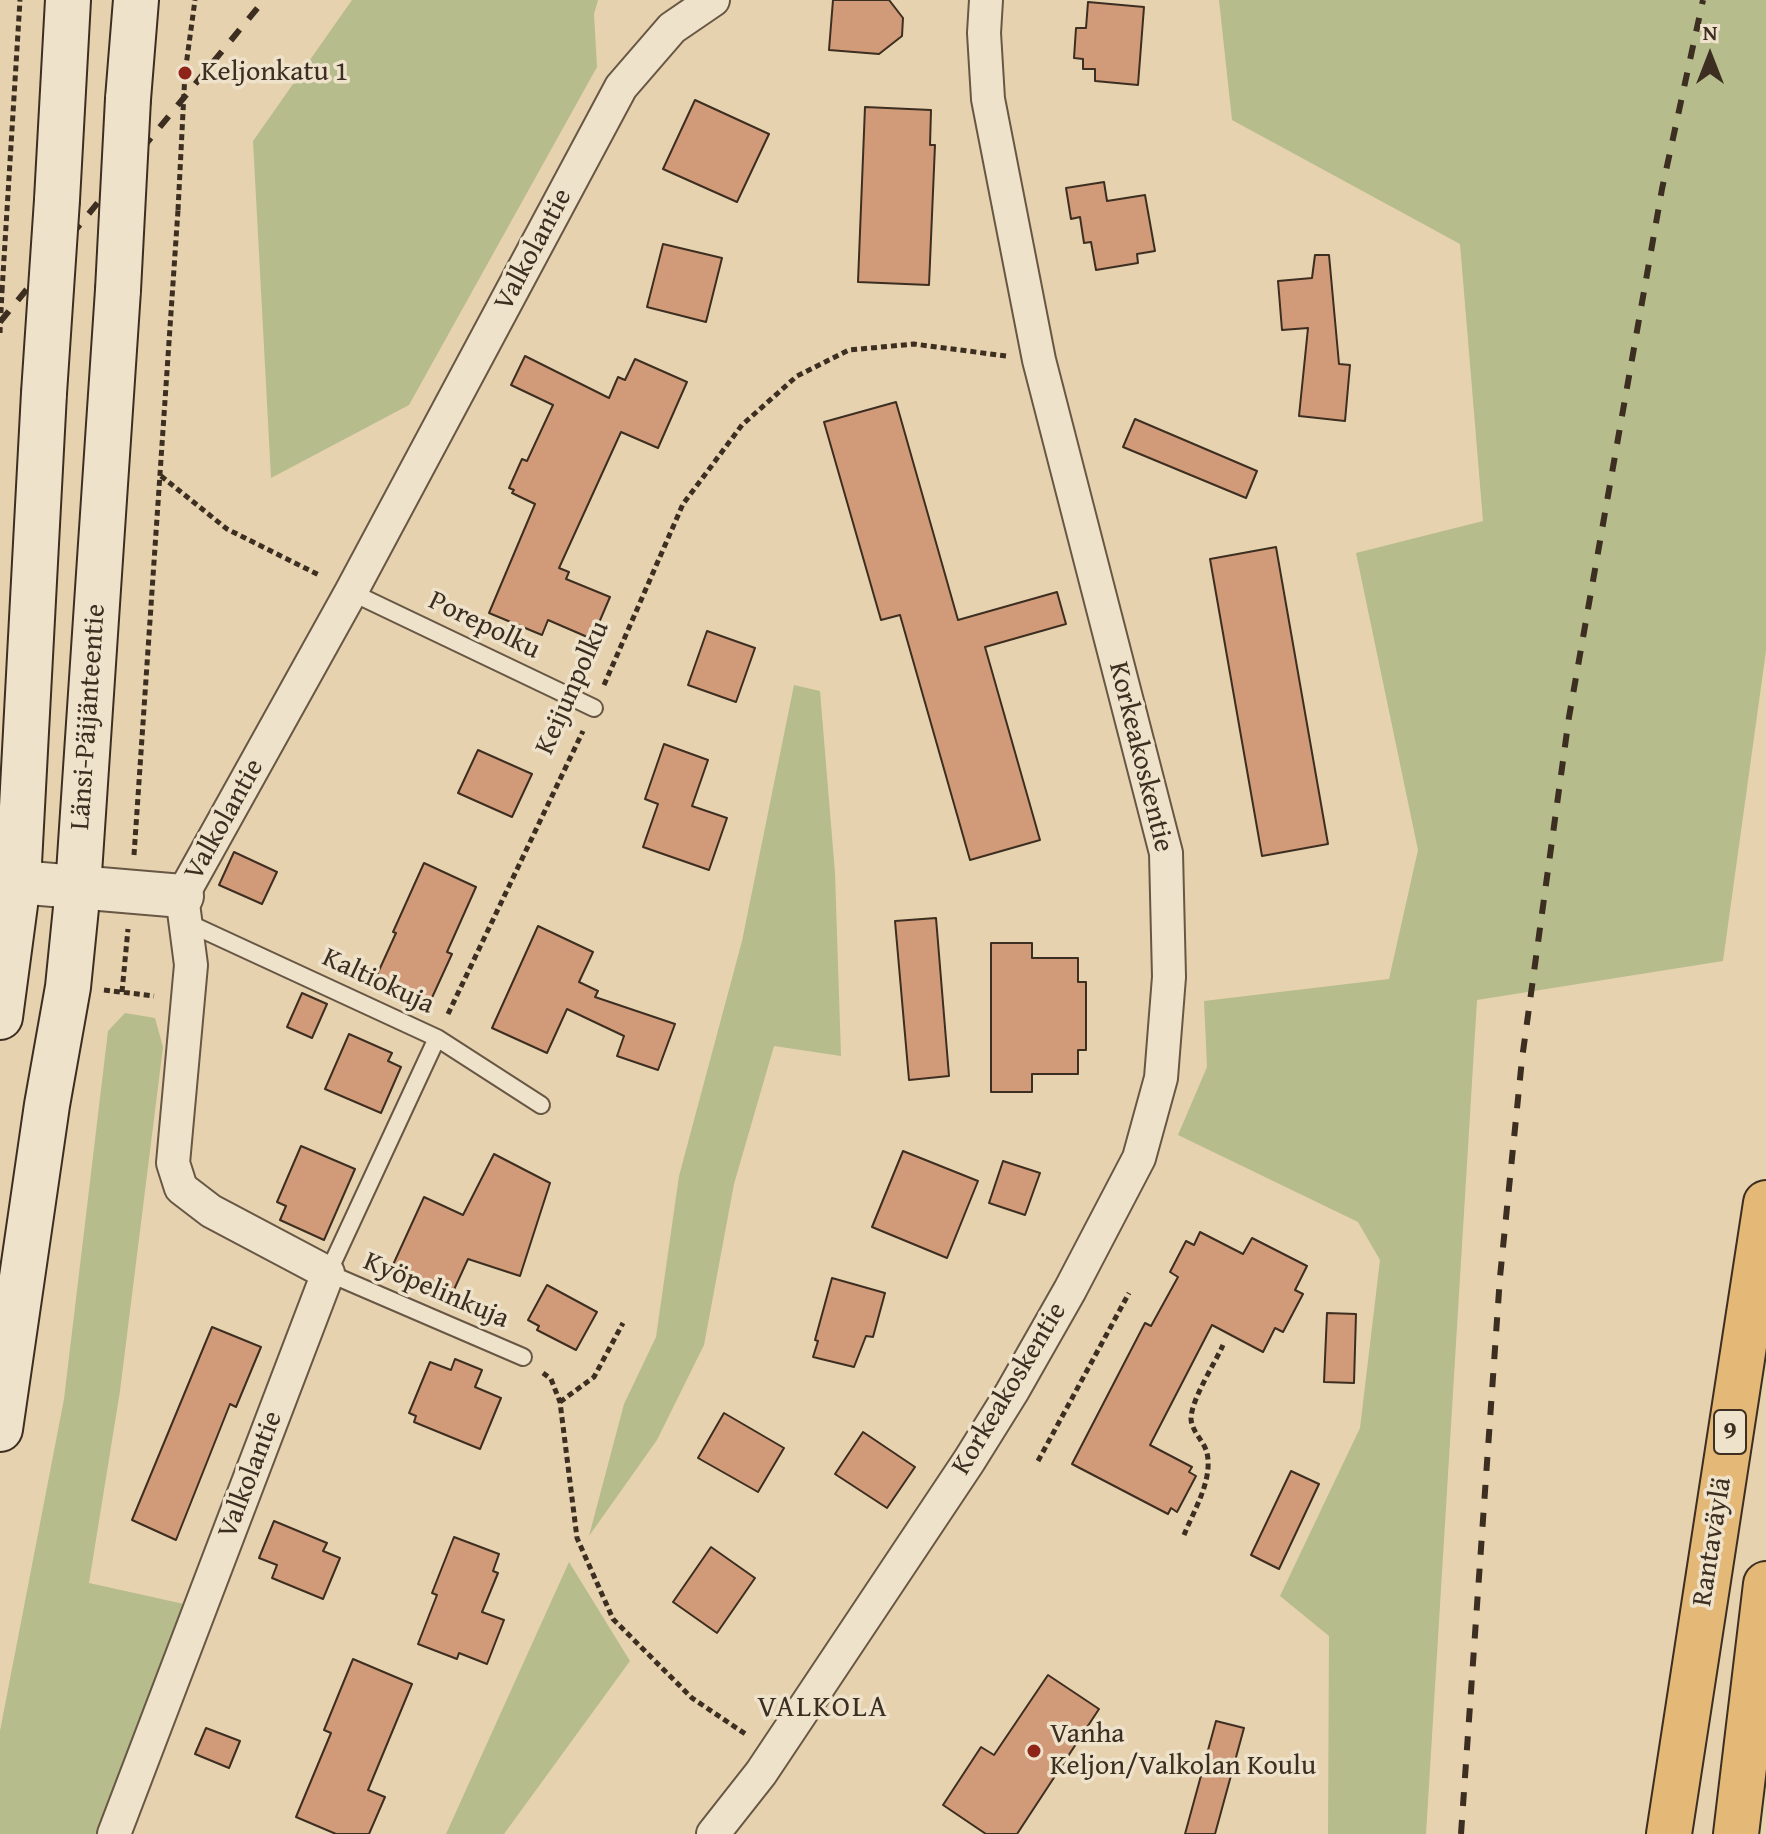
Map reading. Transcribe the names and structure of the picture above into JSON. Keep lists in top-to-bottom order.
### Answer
{
  "streets": {
    "highway": ["9", "Rantaväylä"],
    "main road": ["Länsi-Päijänteentie"],
    "street": ["Valkolantie", "Korkeakoskentie"],
    "lane": ["Porepolku", "Kaltiokuja", "Kyöpelinkuja"],
    "path": ["Keijunpolku"]
  },
  "crossings": [
    ["Valkolantie", "Porepolku"],
    ["Valkolantie", "Kaltiokuja"],
    ["Valkolantie", "Kyöpelinkuja"],
    ["Porepolku", "Keijunpolku"],
    ["Keijunpolku", "Korkeakoskentie"],
    ["Keijunpolku", "Kaltiokuja"]
  ],
  "districts": ["VALKOLA"],
  "places": ["Keljonkatu 1", "Vanha Keljon/Valkolan Koulu"],
  "north": "top"
}
